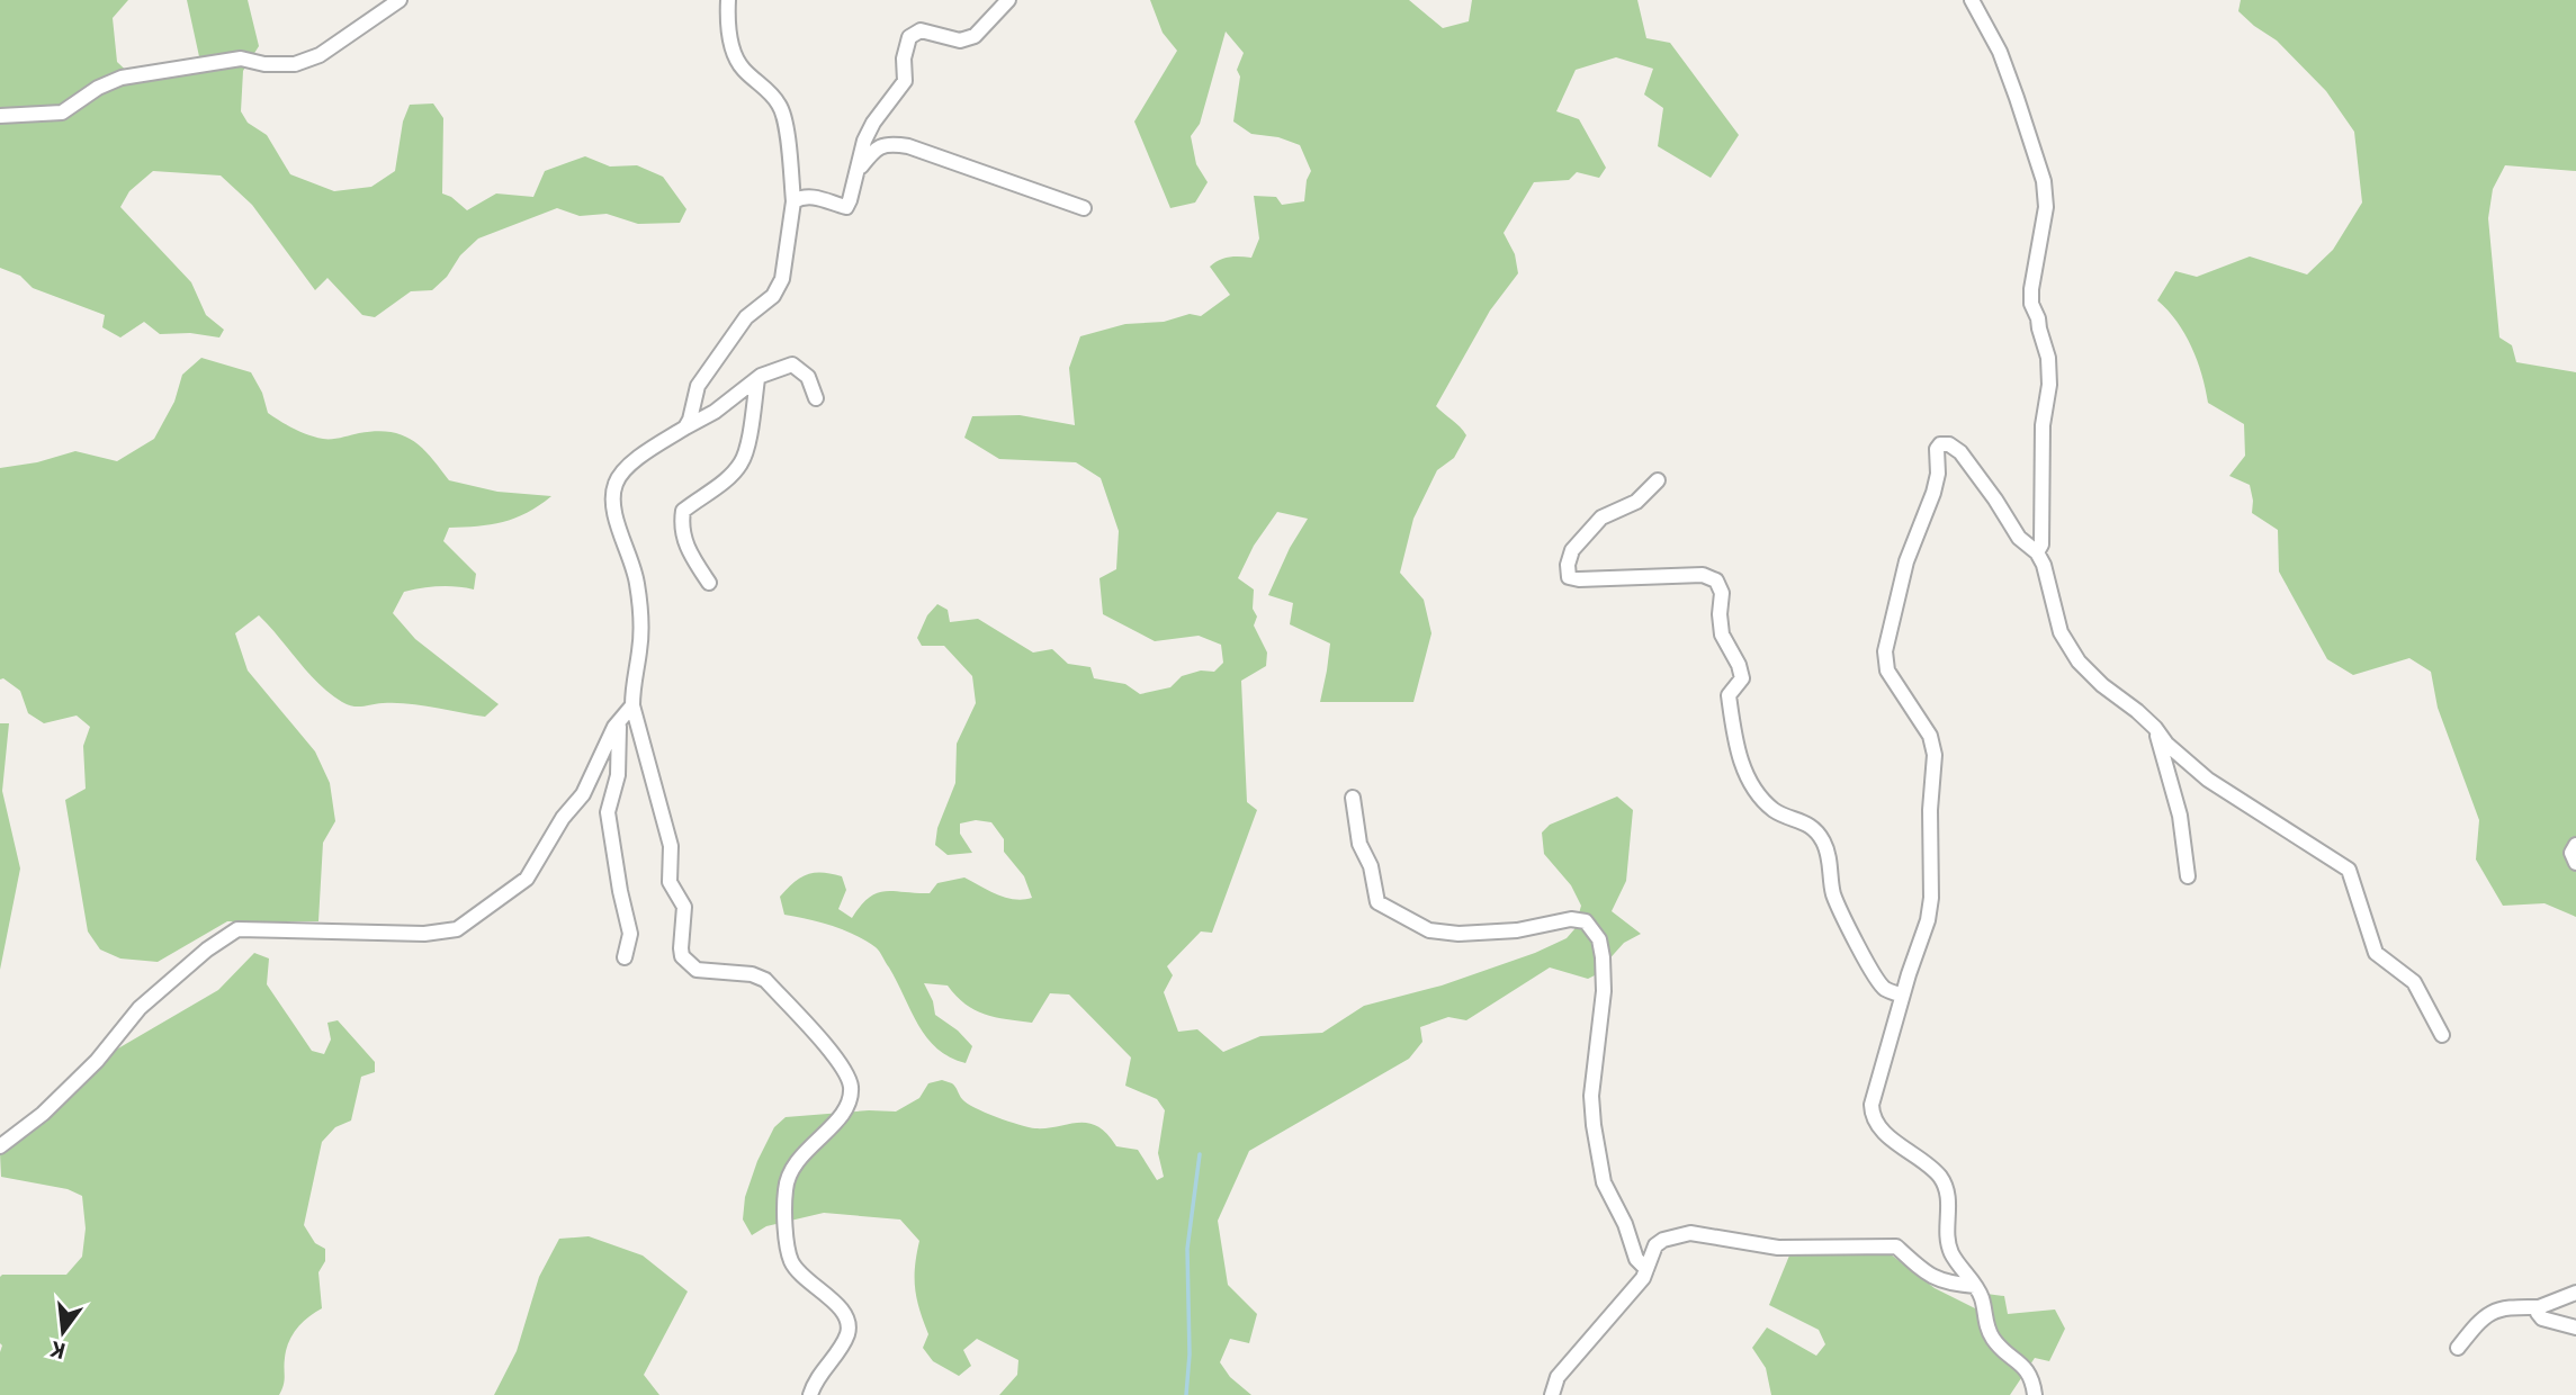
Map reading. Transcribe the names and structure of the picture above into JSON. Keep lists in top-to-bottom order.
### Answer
{
  "north": "bottom"
}
